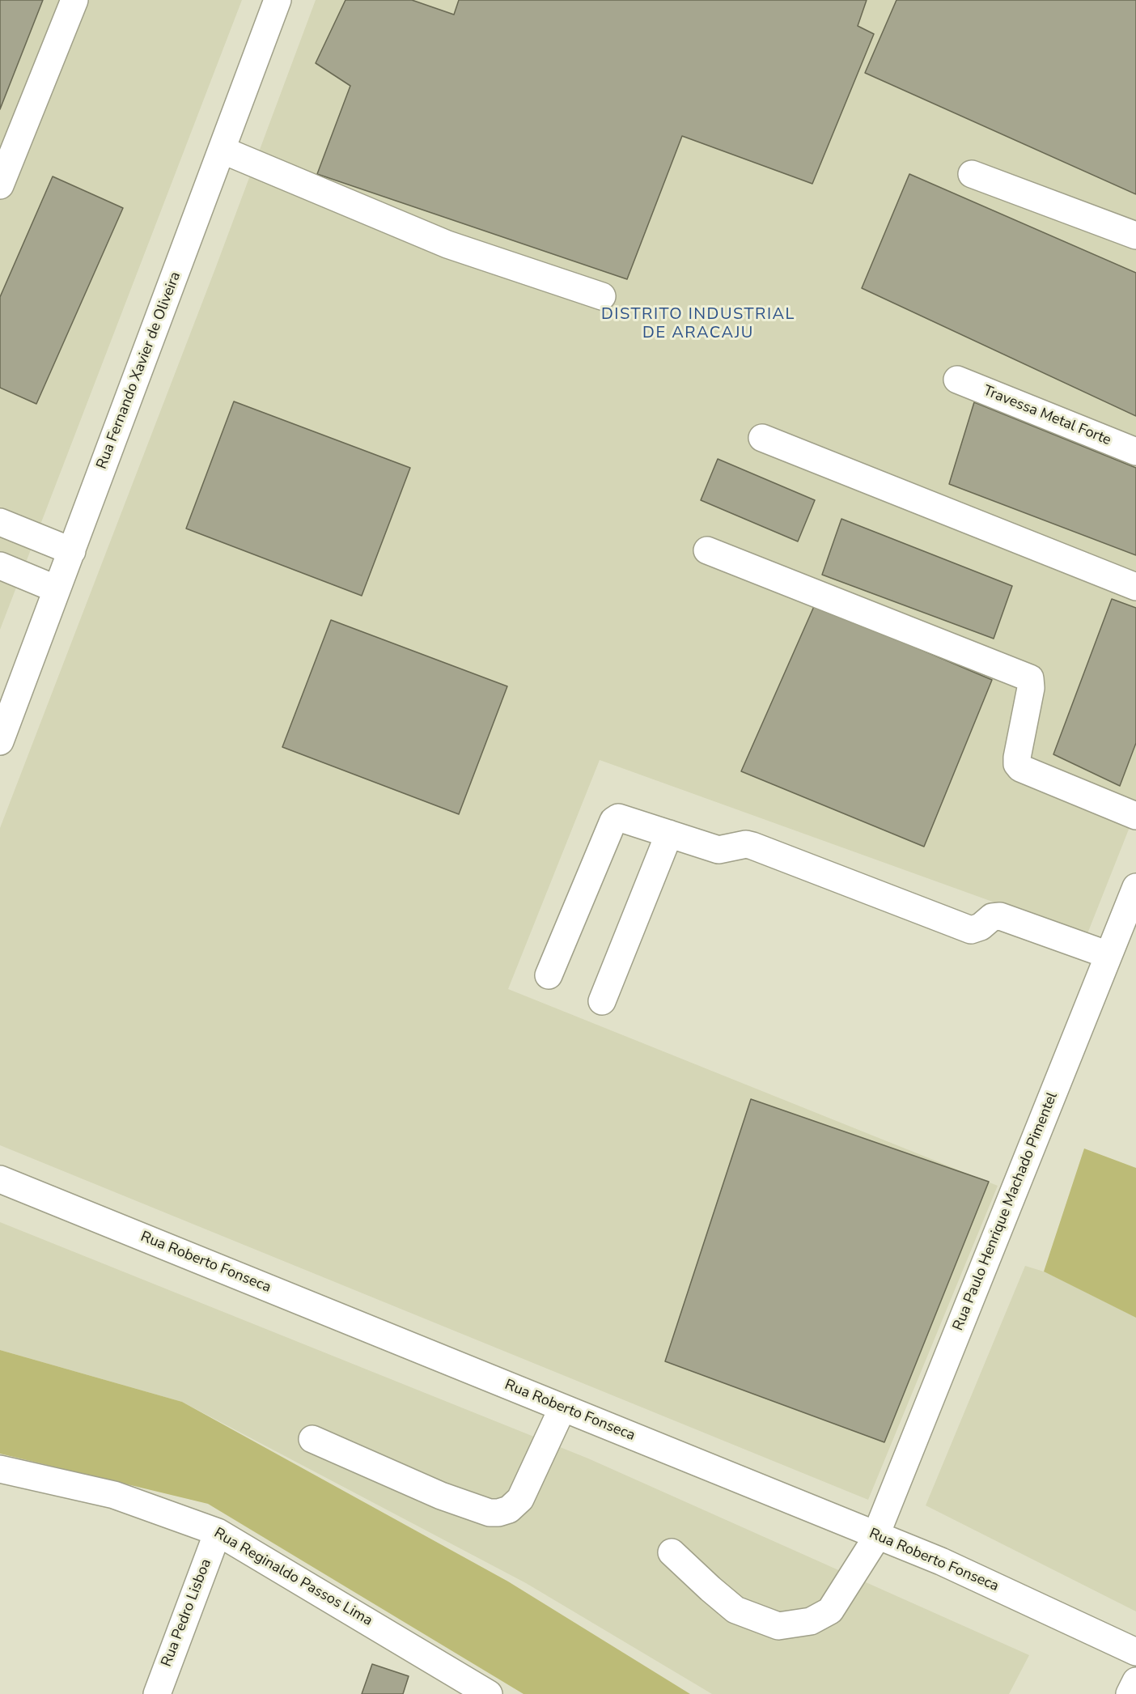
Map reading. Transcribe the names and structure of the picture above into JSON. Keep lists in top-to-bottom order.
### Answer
{
  "streets": {
    "street": [
      "Rua Fernando Xavier de Oliveira",
      "Travessa Metal Forte",
      "Rua Paulo Henrique Machado Pimentel",
      "Rua Roberto Fonseca",
      "Rua Reginaldo Passos Lima",
      "Rua Pedro Lisboa"
    ]
  },
  "crossings": [
    ["Rua Paulo Henrique Machado Pimentel", "Rua Roberto Fonseca"],
    ["Rua Reginaldo Passos Lima", "Rua Pedro Lisboa"]
  ],
  "districts": ["DISTRITO INDUSTRIAL DE ARACAJU"]
}
